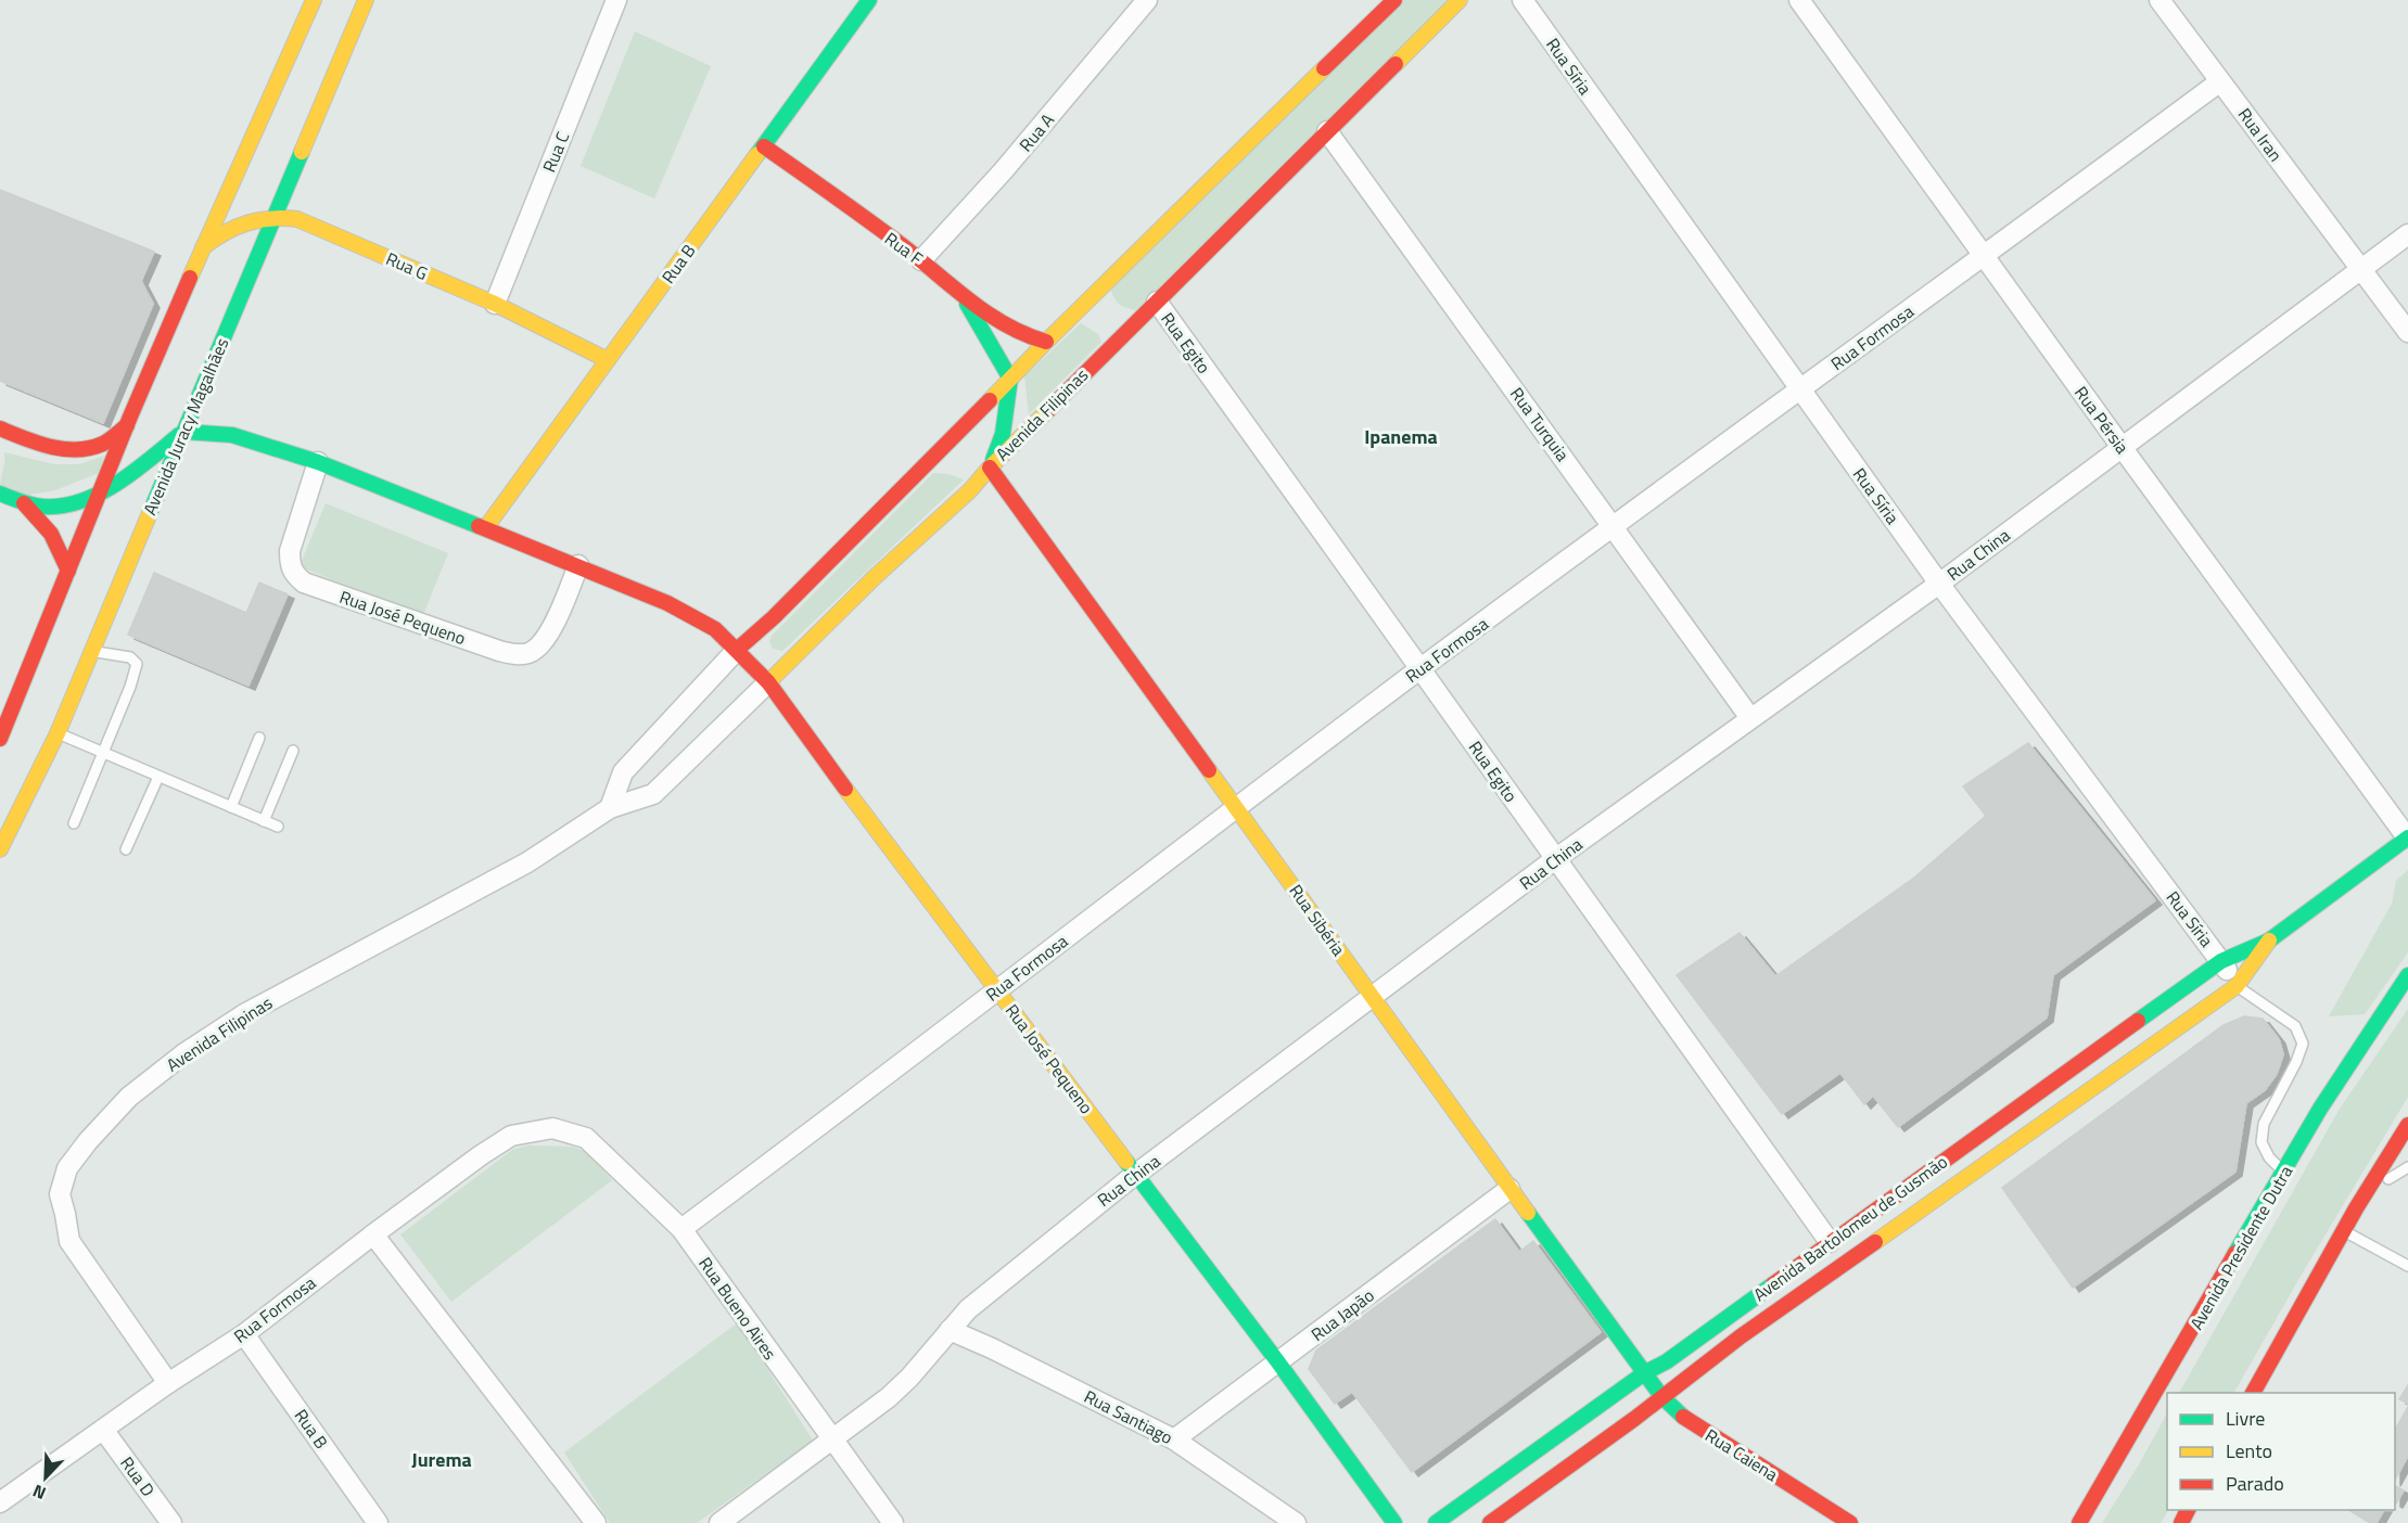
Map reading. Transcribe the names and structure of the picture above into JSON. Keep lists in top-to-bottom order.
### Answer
{
  "streets": {
    "main road": [
      "Rua F",
      "Rua B",
      "Rua G",
      "Avenida Filipinas",
      "Avenida Juracy Magalhães",
      "Rua José Pequeno",
      "Rua Sibéria",
      "Avenida Bartolomeu de Gusmão",
      "Avenida Presidente Dutra",
      "Rua Caiena"
    ],
    "street": [
      "Rua Síria",
      "Rua A",
      "Rua Iran",
      "Rua C",
      "Rua Formosa",
      "Rua Egito",
      "Rua Pérsia",
      "Rua Turquia",
      "Rua China",
      "Rua Bueno Aires",
      "Rua Japão",
      "Rua Santiago",
      "Rua D"
    ]
  },
  "crossings": [
    ["Rua Síria", "Rua Formosa"],
    ["Rua Síria", "Rua China"],
    ["Rua Síria", "Avenida Bartolomeu de Gusmão"],
    ["Rua A", "Rua F"],
    ["Rua Iran", "Rua Formosa"],
    ["Rua Iran", "Rua China"],
    ["Rua C", "Rua G"],
    ["Rua F", "Rua B"],
    ["Rua B", "Rua G"],
    ["Rua B", "Rua Formosa"],
    ["Rua B", "Rua José Pequeno"],
    ["Rua G", "Avenida Juracy Magalhães"],
    ["Rua Formosa", "Rua Egito"],
    ["Rua Formosa", "Avenida Filipinas"],
    ["Rua Formosa", "Rua Pérsia"],
    ["Rua Formosa", "Rua Turquia"],
    ["Rua Formosa", "Rua José Pequeno"],
    ["Rua Formosa", "Rua Sibéria"],
    ["Rua Formosa", "Rua Bueno Aires"],
    ["Rua Formosa", "Rua D"],
    ["Rua Egito", "Avenida Filipinas"],
    ["Rua Egito", "Rua China"],
    ["Rua Egito", "Avenida Bartolomeu de Gusmão"],
    ["Avenida Filipinas", "Rua Turquia"],
    ["Avenida Filipinas", "Rua José Pequeno"],
    ["Avenida Filipinas", "Rua Sibéria"],
    ["Rua Pérsia", "Rua China"],
    ["Rua Pérsia", "Avenida Bartolomeu de Gusmão"],
    ["Rua Turquia", "Rua China"],
    ["Avenida Juracy Magalhães", "Rua José Pequeno"],
    ["Rua China", "Rua José Pequeno"],
    ["Rua China", "Rua Sibéria"],
    ["Rua China", "Rua Bueno Aires"],
    ["Rua China", "Rua Santiago"],
    ["Rua José Pequeno", "Rua Japão"],
    ["Rua Sibéria", "Avenida Bartolomeu de Gusmão"],
    ["Rua Sibéria", "Rua Japão"],
    ["Rua Sibéria", "Rua Caiena"],
    ["Avenida Bartolomeu de Gusmão", "Rua Caiena"],
    ["Rua Japão", "Rua Santiago"]
  ],
  "districts": ["Ipanema", "Jurema"],
  "legend": ["Livre", "Lento", "Parado"],
  "north": "bottom left"
}
